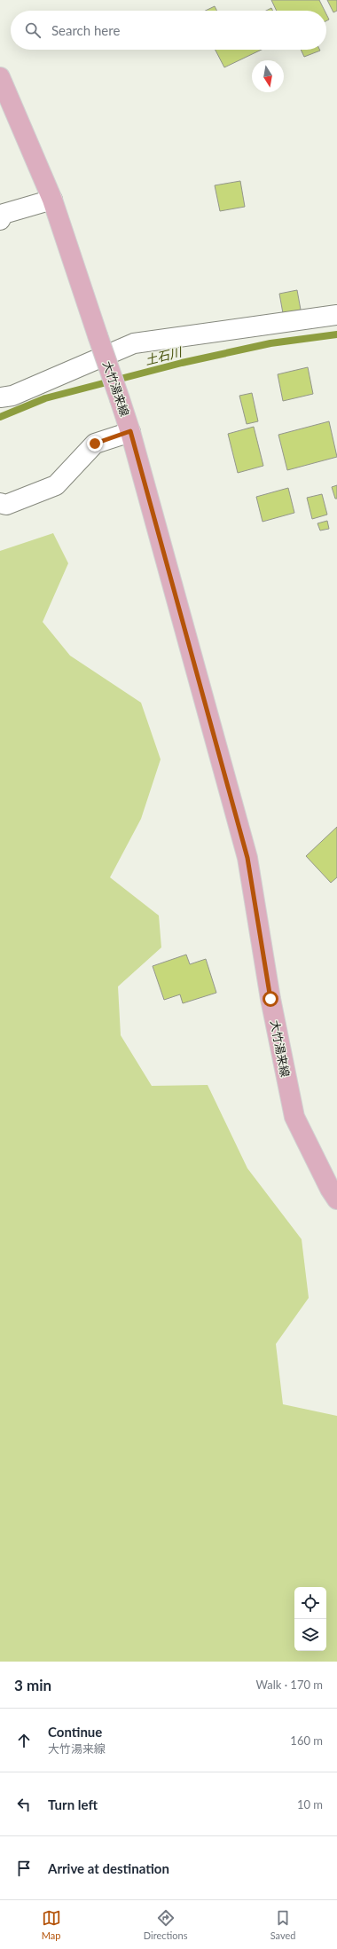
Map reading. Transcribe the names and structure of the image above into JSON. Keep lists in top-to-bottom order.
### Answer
{
  "streets": {
    "main road": ["大竹湯来線"]
  },
  "water": ["土石川"],
  "north": "bottom",
  "page": {
    "search": "Search here",
    "heading": ["3 min", "Walk · 170 m"],
    "list": [
      ["Continue", "大竹湯来線", "160 m"],
      ["Turn left", "10 m"],
      "Arrive at destination"
    ],
    "nav": ["Map", "Directions", "Saved"]
  }
}
